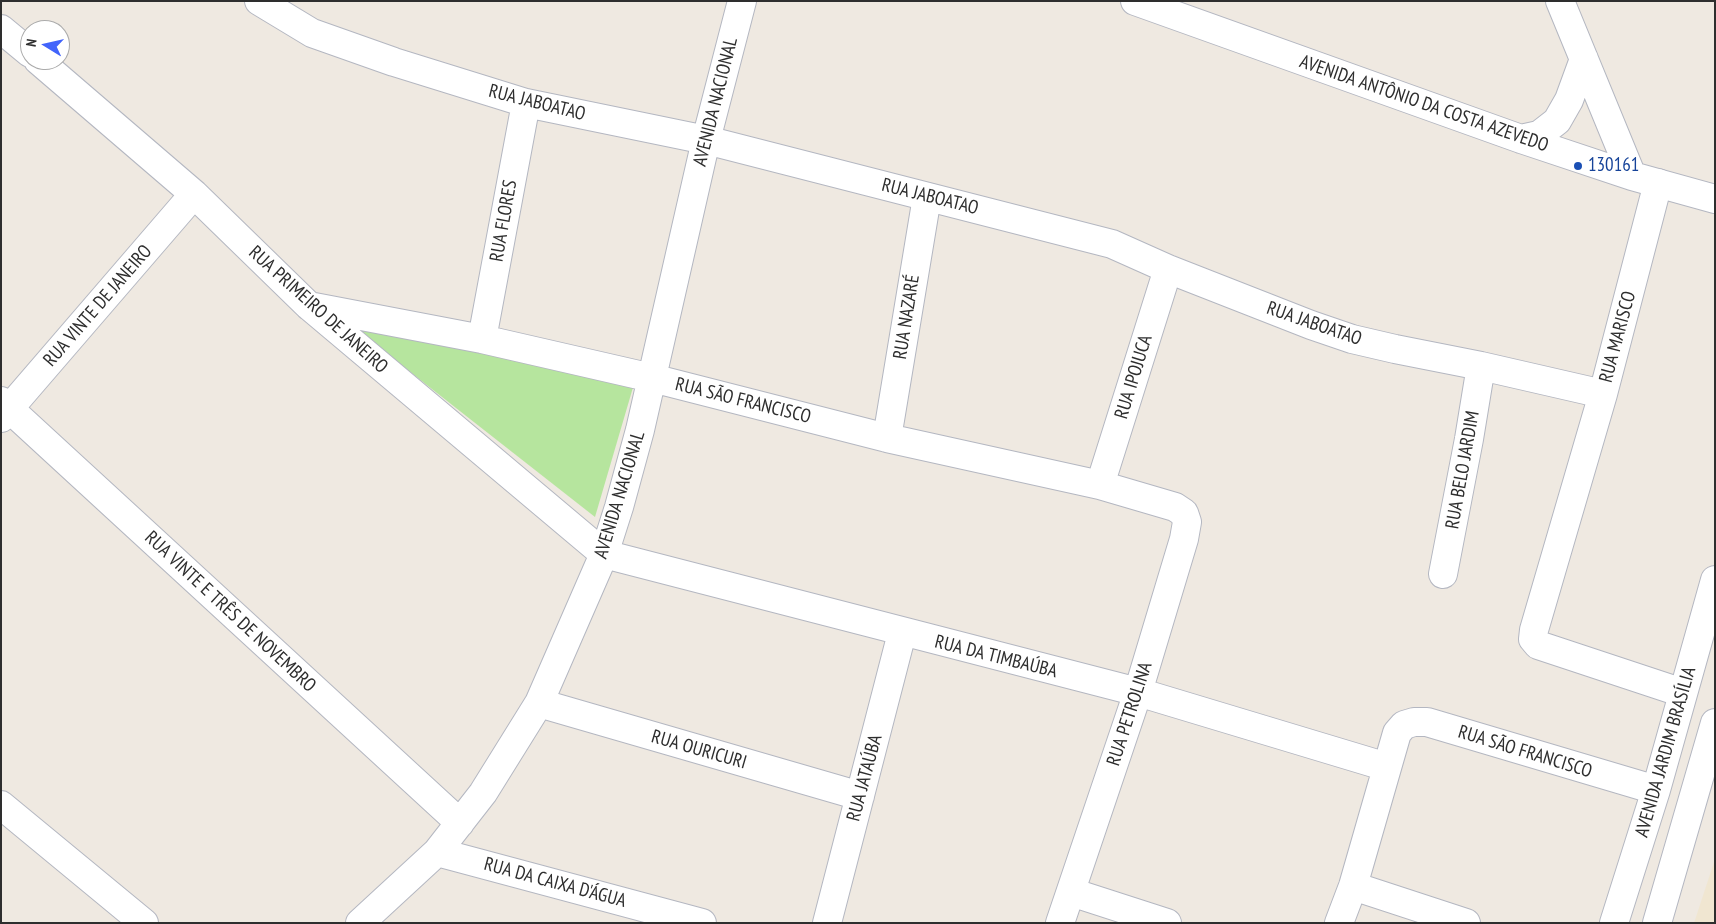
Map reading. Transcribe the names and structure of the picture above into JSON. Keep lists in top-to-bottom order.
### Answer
{
  "streets": {
    "street": [
      "AVENIDA NACIONAL",
      "RUA JABOATAO",
      "AVENIDA ANTÔNIO DA COSTA AZEVEDO",
      "RUA FLORES",
      "RUA VINTE DE JANEIRO",
      "RUA PRIMEIRO DE JANEIRO",
      "RUA NAZARÉ",
      "RUA MARISCO",
      "RUA IPOJUCA",
      "RUA SÃO FRANCISCO",
      "RUA BELO JARDIM",
      "RUA VINTE E TRÊS DE NOVEMBRO",
      "RUA DA TIMBAÚBA",
      "RUA PETROLINA",
      "RUA OURICURI",
      "AVENIDA JARDIM BRASÍLIA",
      "RUA JATAÚBA",
      "RUA DA CAIXA D'ÁGUA"
    ]
  },
  "crossings": [
    ["AVENIDA NACIONAL", "RUA JABOATAO"],
    ["AVENIDA NACIONAL", "RUA PRIMEIRO DE JANEIRO"],
    ["AVENIDA NACIONAL", "RUA SÃO FRANCISCO"],
    ["AVENIDA NACIONAL", "RUA VINTE E TRÊS DE NOVEMBRO"],
    ["AVENIDA NACIONAL", "RUA DA TIMBAÚBA"],
    ["AVENIDA NACIONAL", "RUA OURICURI"],
    ["AVENIDA NACIONAL", "RUA DA CAIXA D'ÁGUA"],
    ["RUA JABOATAO", "RUA FLORES"],
    ["RUA JABOATAO", "RUA NAZARÉ"],
    ["RUA JABOATAO", "RUA MARISCO"],
    ["RUA JABOATAO", "RUA IPOJUCA"],
    ["RUA JABOATAO", "RUA BELO JARDIM"],
    ["AVENIDA ANTÔNIO DA COSTA AZEVEDO", "RUA MARISCO"],
    ["RUA FLORES", "RUA SÃO FRANCISCO"],
    ["RUA VINTE DE JANEIRO", "RUA PRIMEIRO DE JANEIRO"],
    ["RUA VINTE DE JANEIRO", "RUA VINTE E TRÊS DE NOVEMBRO"],
    ["RUA PRIMEIRO DE JANEIRO", "RUA SÃO FRANCISCO"],
    ["RUA PRIMEIRO DE JANEIRO", "RUA DA TIMBAÚBA"],
    ["RUA NAZARÉ", "RUA SÃO FRANCISCO"],
    ["RUA MARISCO", "AVENIDA JARDIM BRASÍLIA"],
    ["RUA IPOJUCA", "RUA SÃO FRANCISCO"],
    ["RUA SÃO FRANCISCO", "RUA DA TIMBAÚBA"],
    ["RUA SÃO FRANCISCO", "RUA PETROLINA"],
    ["RUA SÃO FRANCISCO", "AVENIDA JARDIM BRASÍLIA"],
    ["RUA DA TIMBAÚBA", "RUA PETROLINA"],
    ["RUA DA TIMBAÚBA", "RUA JATAÚBA"],
    ["RUA OURICURI", "RUA JATAÚBA"]
  ],
  "places": ["130161"],
  "north": "left"
}
